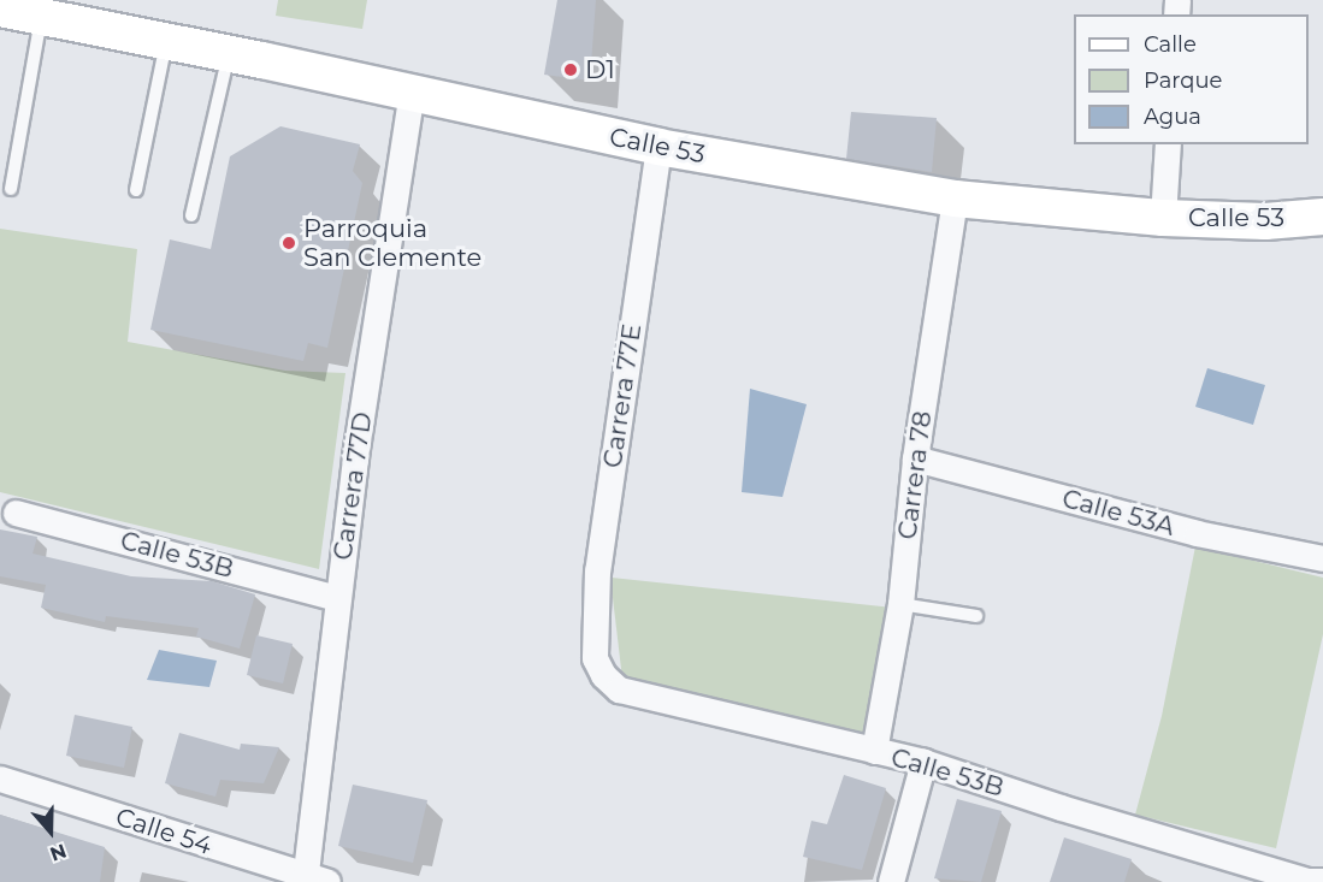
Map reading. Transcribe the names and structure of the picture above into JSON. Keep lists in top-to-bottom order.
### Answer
{
  "streets": {
    "street": [
      "Calle 53",
      "Carrera 77E",
      "Carrera 78",
      "Carrera 77D",
      "Calle 53A",
      "Calle 53B",
      "Calle 54"
    ]
  },
  "crossings": [
    ["Calle 53", "Carrera 77E"],
    ["Calle 53", "Carrera 78"],
    ["Calle 53", "Carrera 77D"],
    ["Carrera 77E", "Calle 53B"],
    ["Carrera 78", "Calle 53A"],
    ["Carrera 78", "Calle 53B"],
    ["Carrera 77D", "Calle 53B"],
    ["Carrera 77D", "Calle 54"]
  ],
  "places": ["D1", "Parroquia San Clemente"],
  "legend": ["Calle", "Parque", "Agua"],
  "north": "bottom"
}
